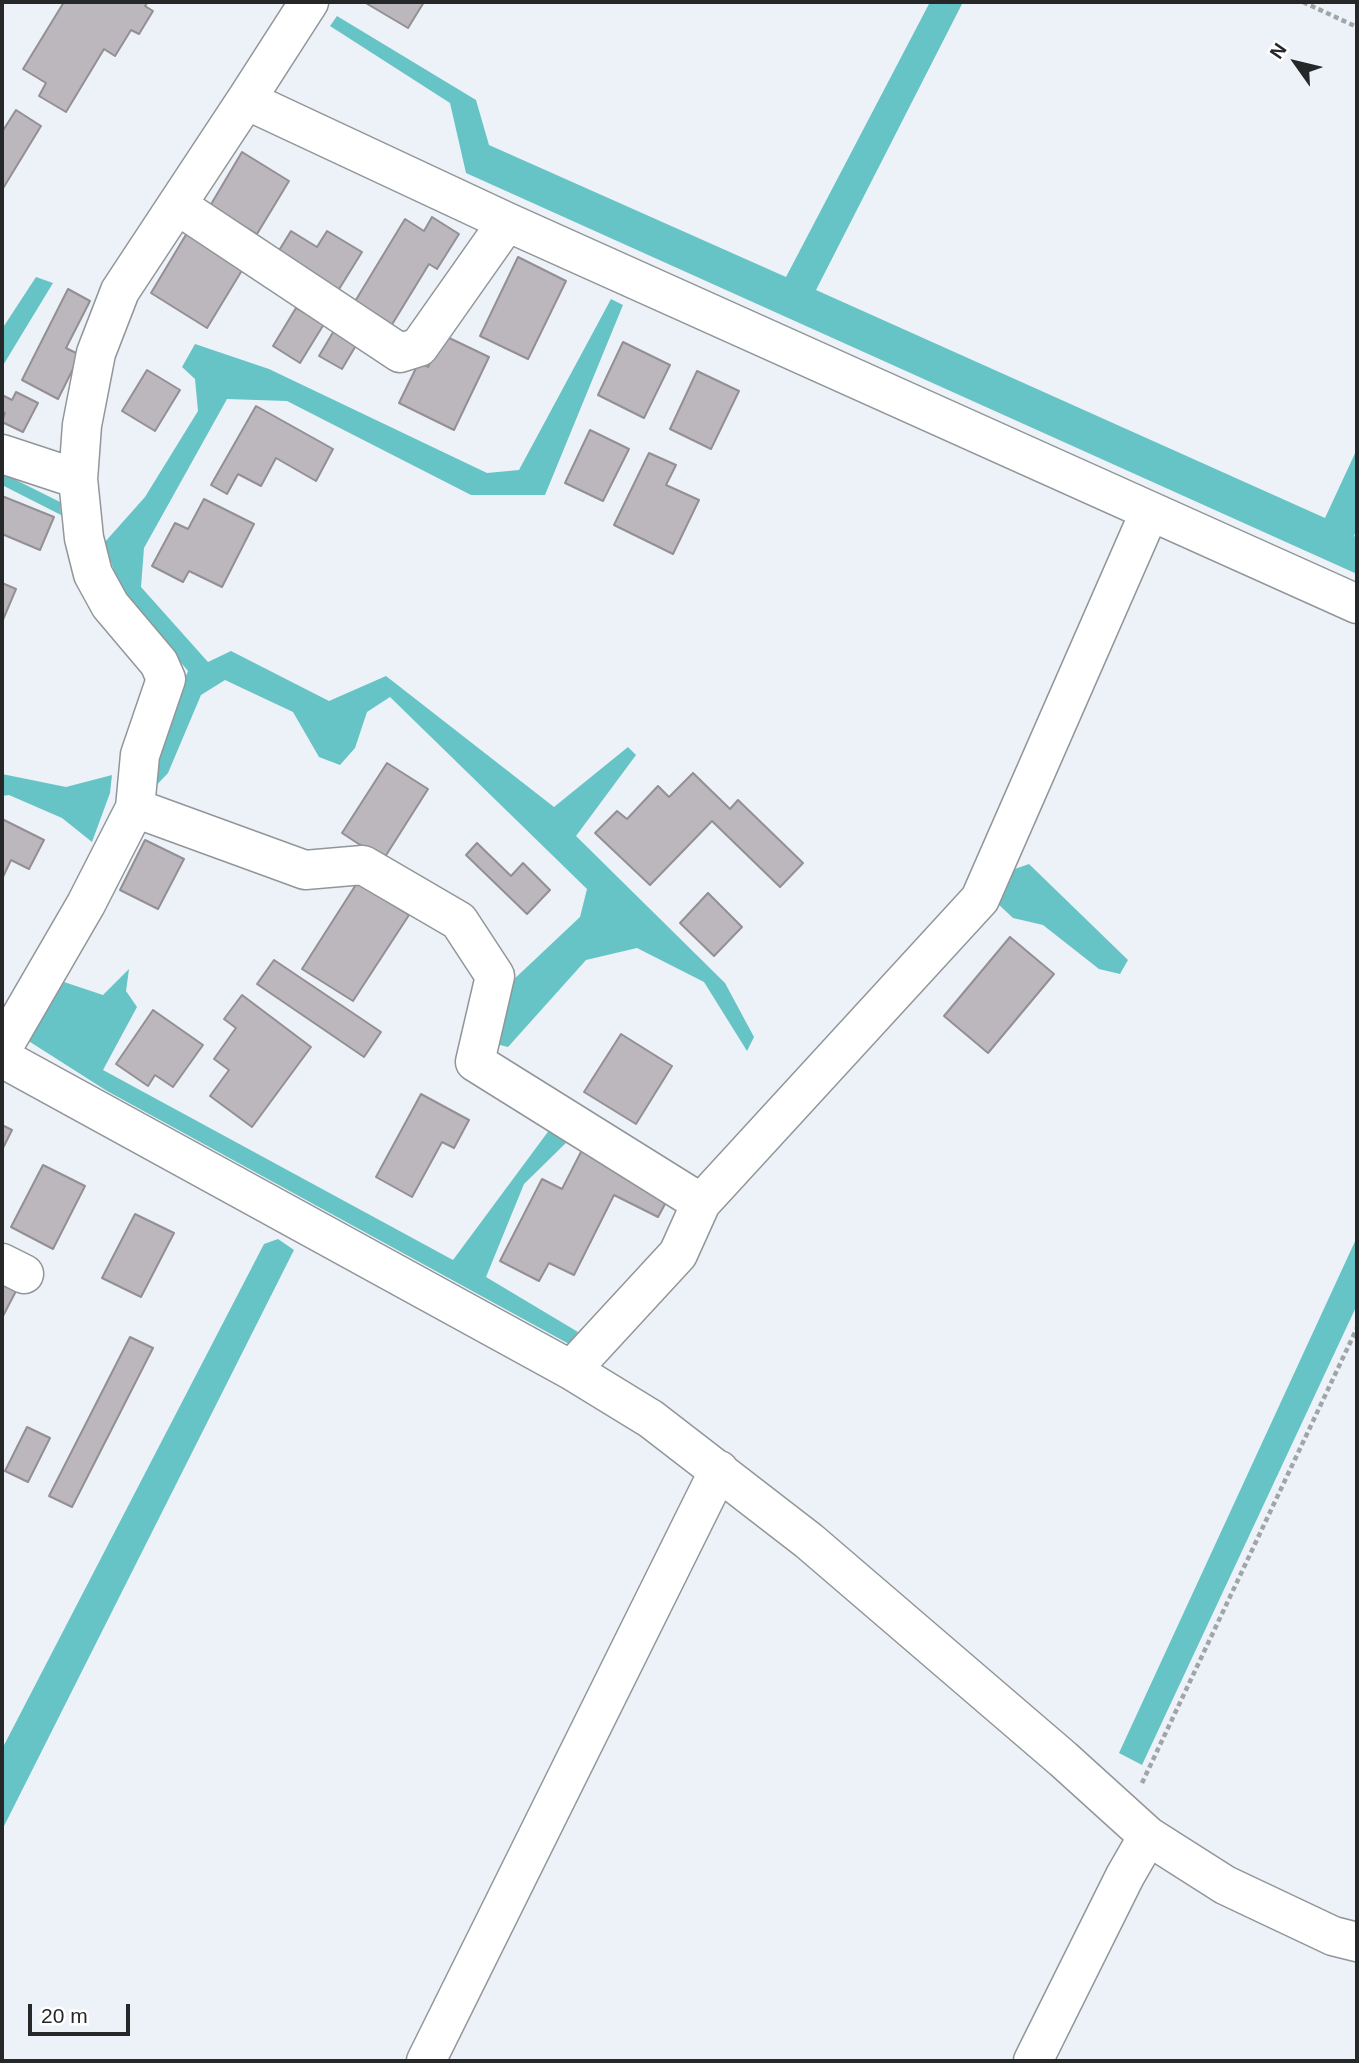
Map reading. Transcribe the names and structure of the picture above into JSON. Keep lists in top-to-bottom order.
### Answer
{
  "scale_bar": "20 m",
  "north": "top left"
}
